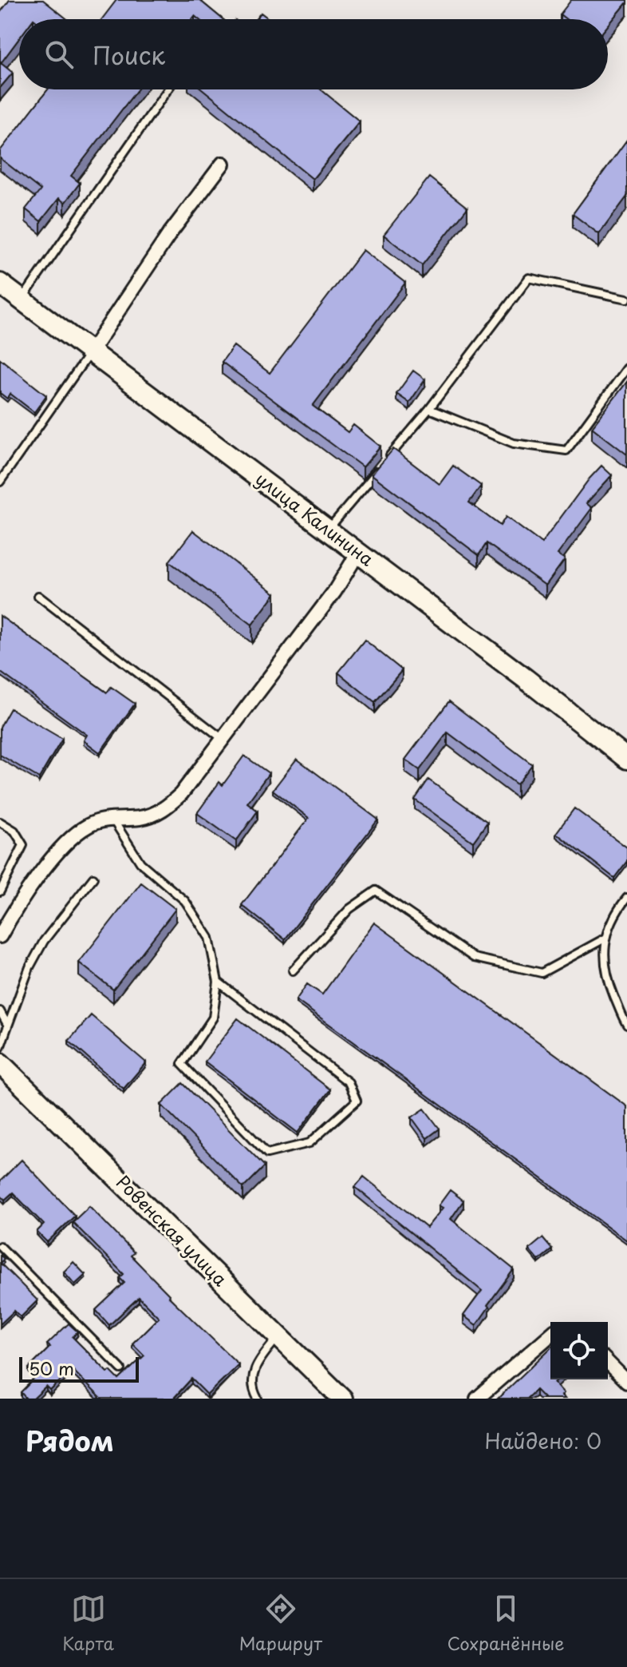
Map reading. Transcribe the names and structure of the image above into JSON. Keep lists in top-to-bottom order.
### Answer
{
  "streets": {
    "main road": ["улица Калинина", "Ровенская улица"]
  },
  "scale_bar": "50 m",
  "page": {
    "search": "Поиск",
    "scale": "50 m",
    "heading": ["Рядом", "Найдено: 0"],
    "nav": ["Карта", "Маршрут", "Сохранённые"]
  }
}
